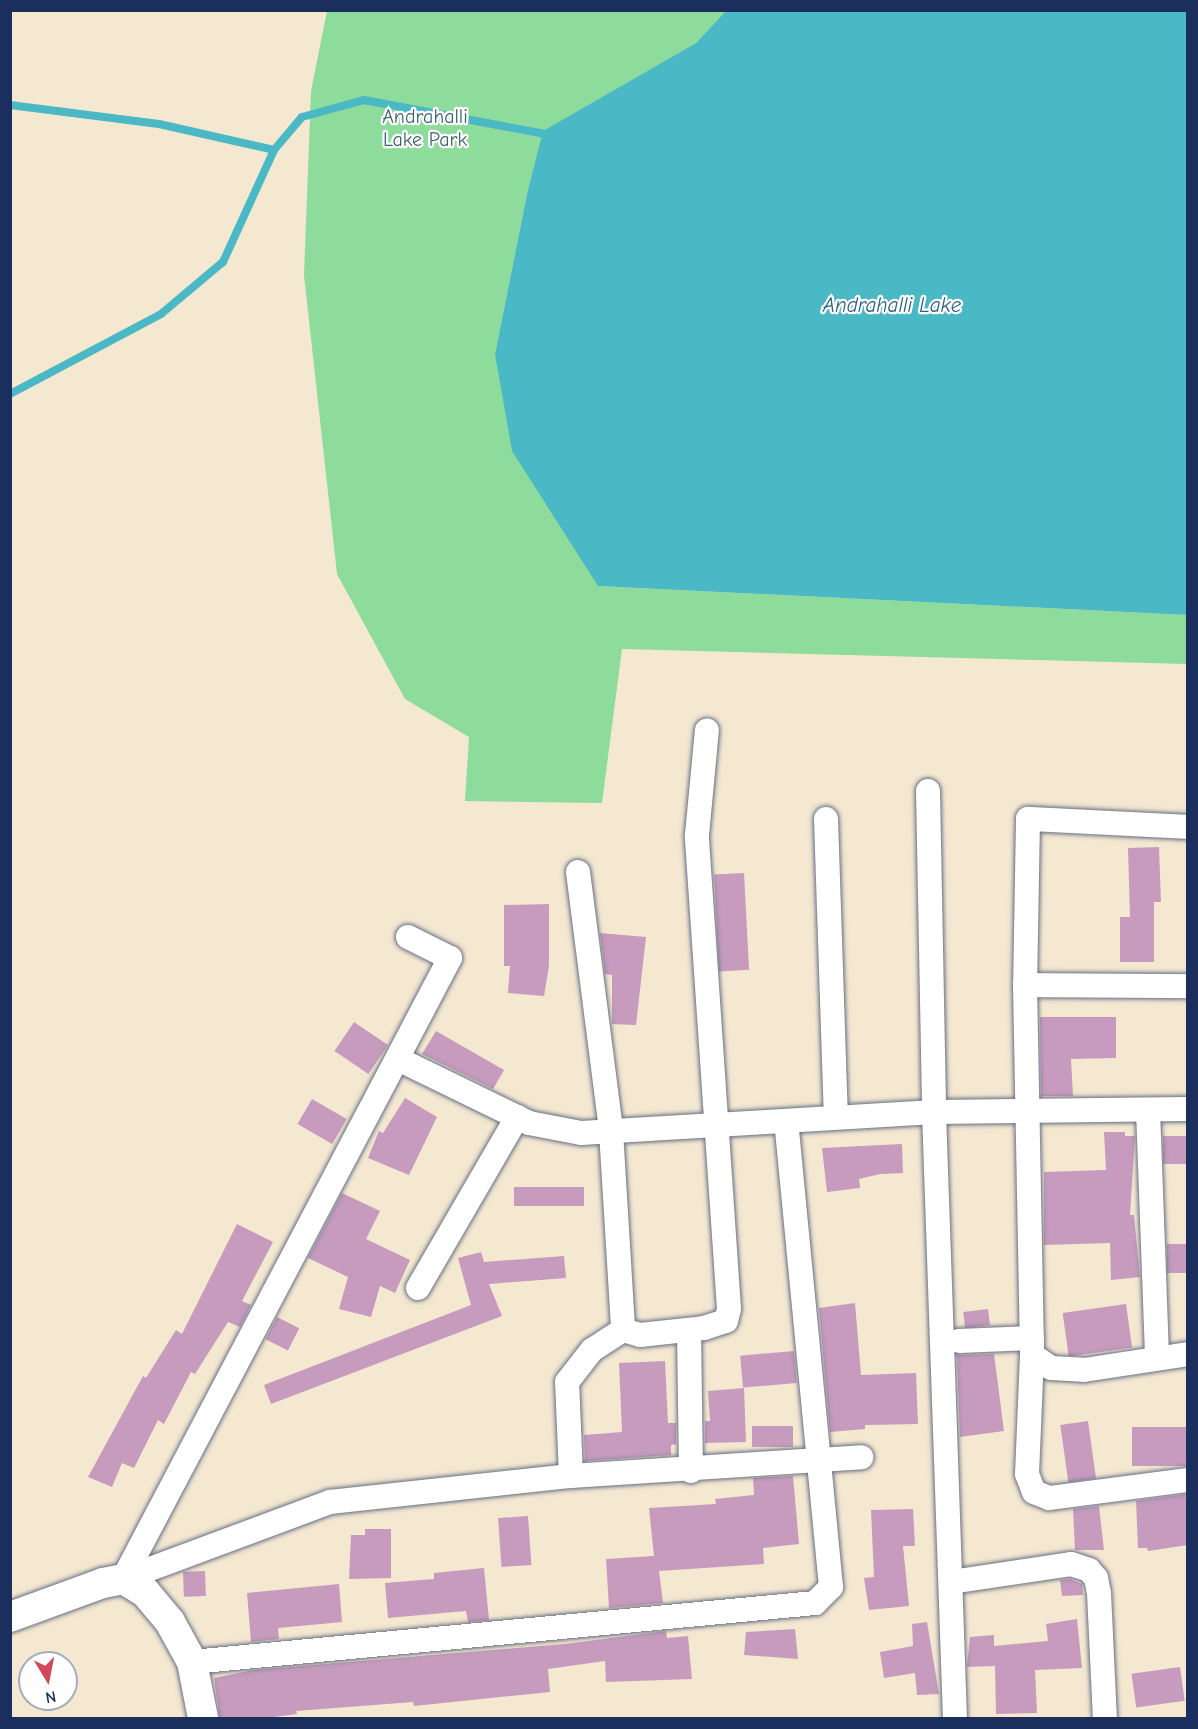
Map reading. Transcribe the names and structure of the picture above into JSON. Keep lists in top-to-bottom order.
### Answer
{
  "water": ["Andrahalli Lake"],
  "parks": ["Andrahalli Lake Park"],
  "north": "bottom"
}
